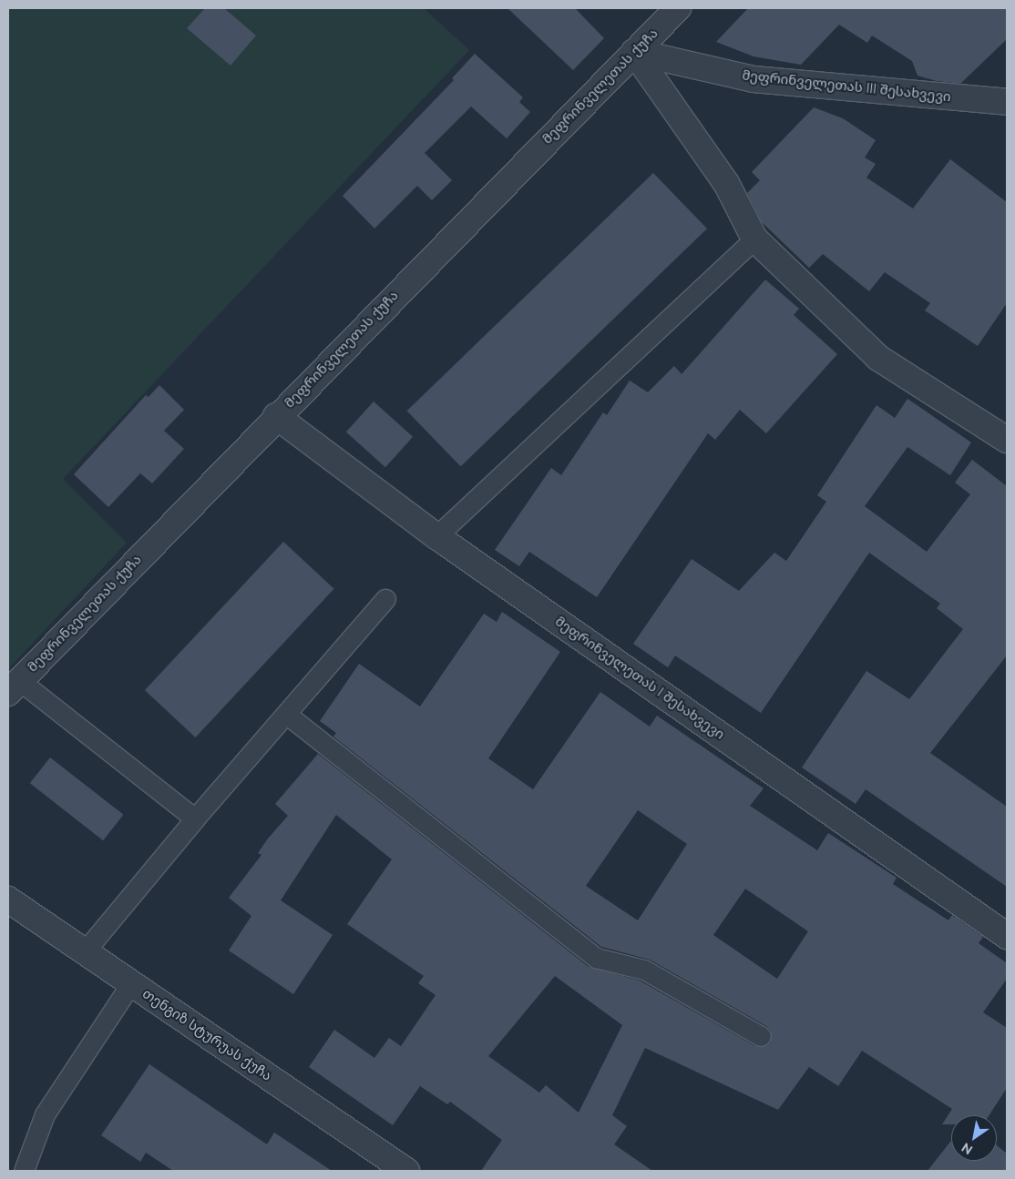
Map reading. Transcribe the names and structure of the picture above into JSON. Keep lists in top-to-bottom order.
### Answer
{
  "streets": {
    "street": [
      "მეფრინველეთას ქუჩა",
      "მეფრინველეთას III შესახვევი",
      "მეფრინველეთას I შესახვევი",
      "თენგიზ სტურუას ქუჩა"
    ]
  },
  "crossings": [
    ["მეფრინველეთას ქუჩა", "მეფრინველეთას III შესახვევი"],
    ["მეფრინველეთას ქუჩა", "მეფრინველეთას I შესახვევი"]
  ],
  "north": "bottom left"
}
